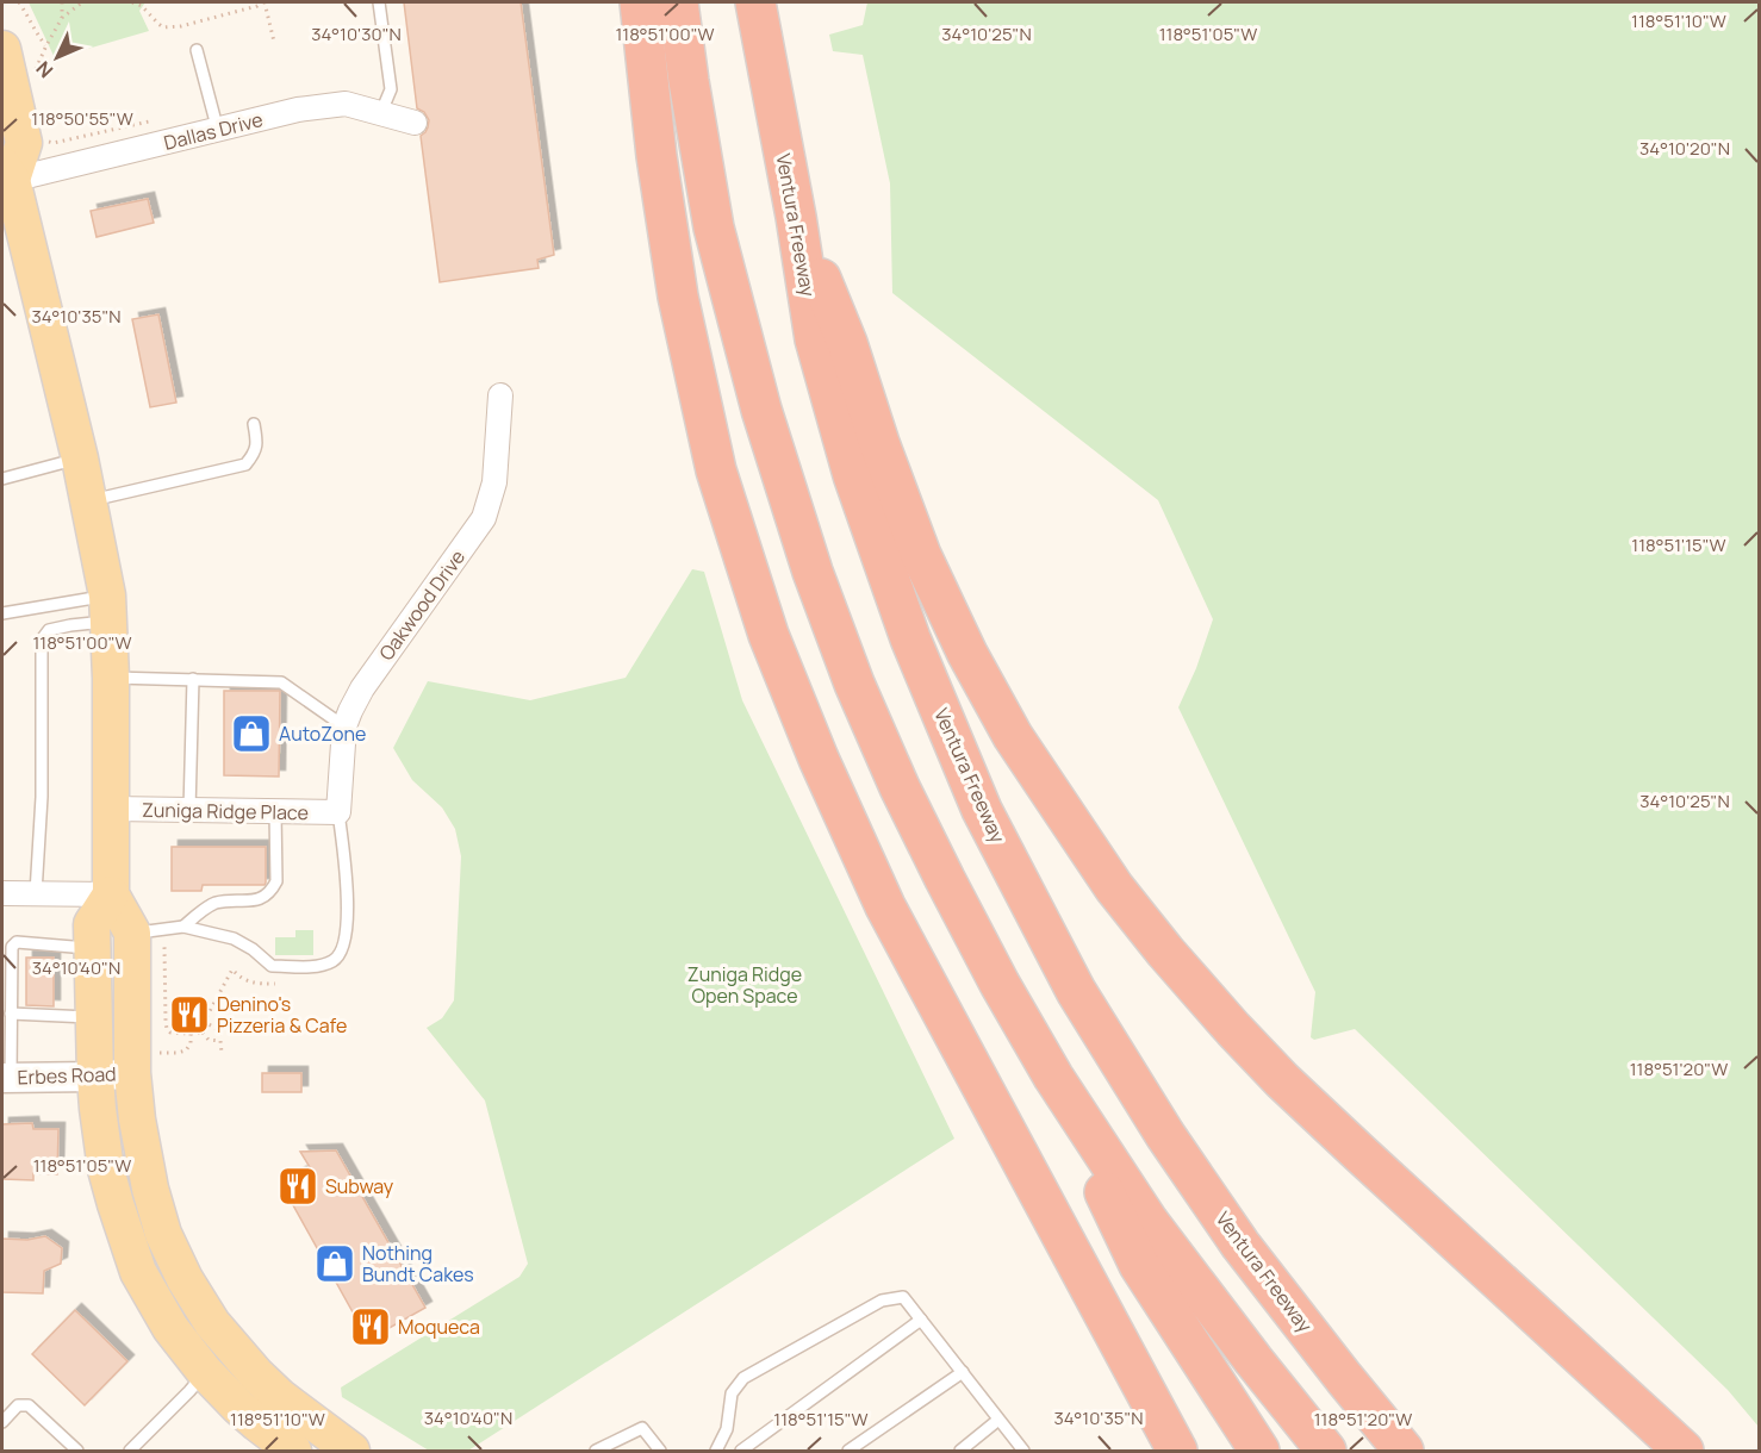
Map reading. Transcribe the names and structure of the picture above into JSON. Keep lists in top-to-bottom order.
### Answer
{
  "streets": {
    "highway": ["Ventura Freeway"],
    "street": [
      "Dallas Drive",
      "Oakwood Drive",
      "Zuniga Ridge Place",
      "Erbes Road"
    ]
  },
  "crossings": [
    ["Oakwood Drive", "Zuniga Ridge Place"]
  ],
  "parks": ["Zuniga Ridge Open Space"],
  "places": {
    "shop": ["AutoZone", "Nothing Bundt Cakes"],
    "restaurant": ["Denino's Pizzeria & Cafe", "Subway", "Moqueca"]
  },
  "north": "bottom left",
  "coordinates": [
    "118°51'10\"W",
    "118°51'00\"W",
    "118°51'05\"W",
    "34°10'30\"N",
    "34°10'25\"N",
    "118°50'55\"W",
    "34°10'20\"N",
    "34°10'35\"N",
    "118°51'15\"W",
    "34°10'40\"N",
    "118°51'20\"W"
  ]
}
